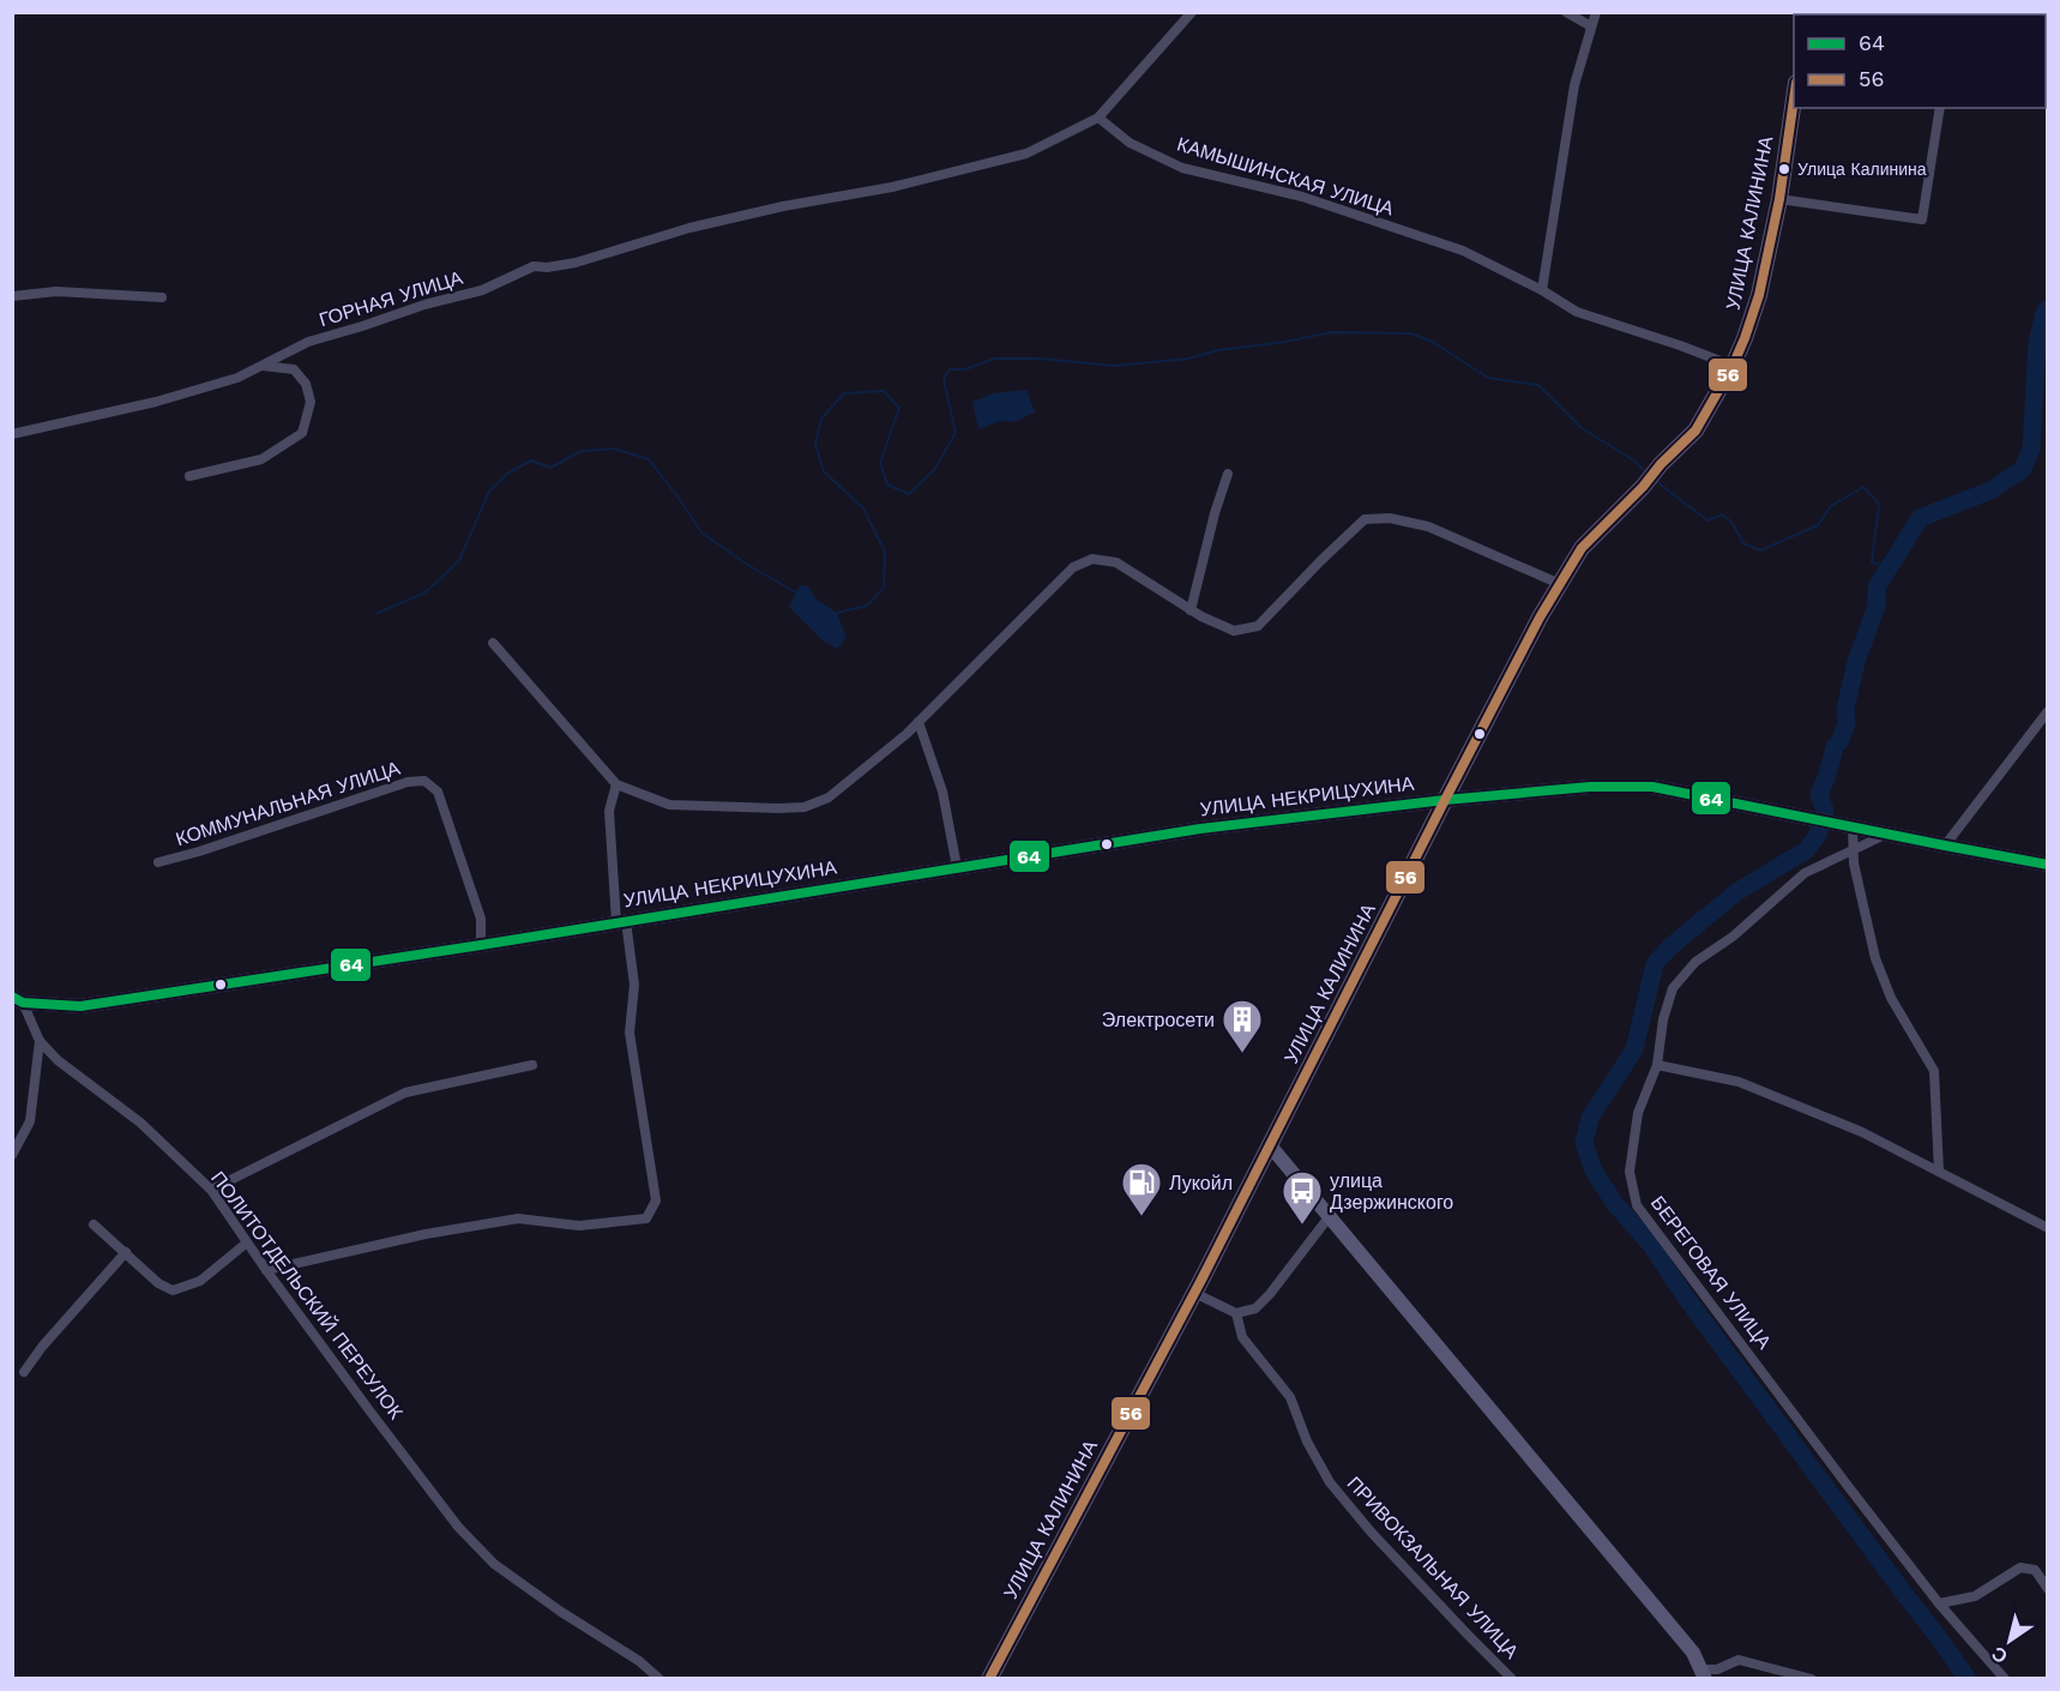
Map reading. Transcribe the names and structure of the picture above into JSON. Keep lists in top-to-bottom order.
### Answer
{
  "streets": {
    "main road": ["УЛИЦА КАЛИНИНА"],
    "street": [
      "КАМЫШИНСКАЯ УЛИЦА",
      "ГОРНАЯ УЛИЦА",
      "УЛИЦА НЕКРИЦУХИНА",
      "КОММУНАЛЬНАЯ УЛИЦА",
      "БЕРЕГОВАЯ УЛИЦА",
      "ПОЛИТОТДЕЛЬСКИЙ ПЕРЕУЛОК",
      "ПРИВОКЗАЛЬНАЯ УЛИЦА"
    ]
  },
  "crossings": [
    ["КАМЫШИНСКАЯ УЛИЦА", "УЛИЦА КАЛИНИНА"],
    ["КАМЫШИНСКАЯ УЛИЦА", "ГОРНАЯ УЛИЦА"],
    ["УЛИЦА КАЛИНИНА", "УЛИЦА НЕКРИЦУХИНА"],
    ["УЛИЦА НЕКРИЦУХИНА", "КОММУНАЛЬНАЯ УЛИЦА"],
    ["УЛИЦА НЕКРИЦУХИНА", "БЕРЕГОВАЯ УЛИЦА"],
    ["УЛИЦА НЕКРИЦУХИНА", "ПОЛИТОТДЕЛЬСКИЙ ПЕРЕУЛОК"]
  ],
  "places": {
    "other": ["Улица Калинина"],
    "building": ["Электросети"],
    "fuel station": ["Лукойл"],
    "bus stop": ["улица Дзержинского"]
  },
  "lines": ["transit line 56", "transit line 64"],
  "legend": ["64", "56"],
  "north": "bottom left"
}
